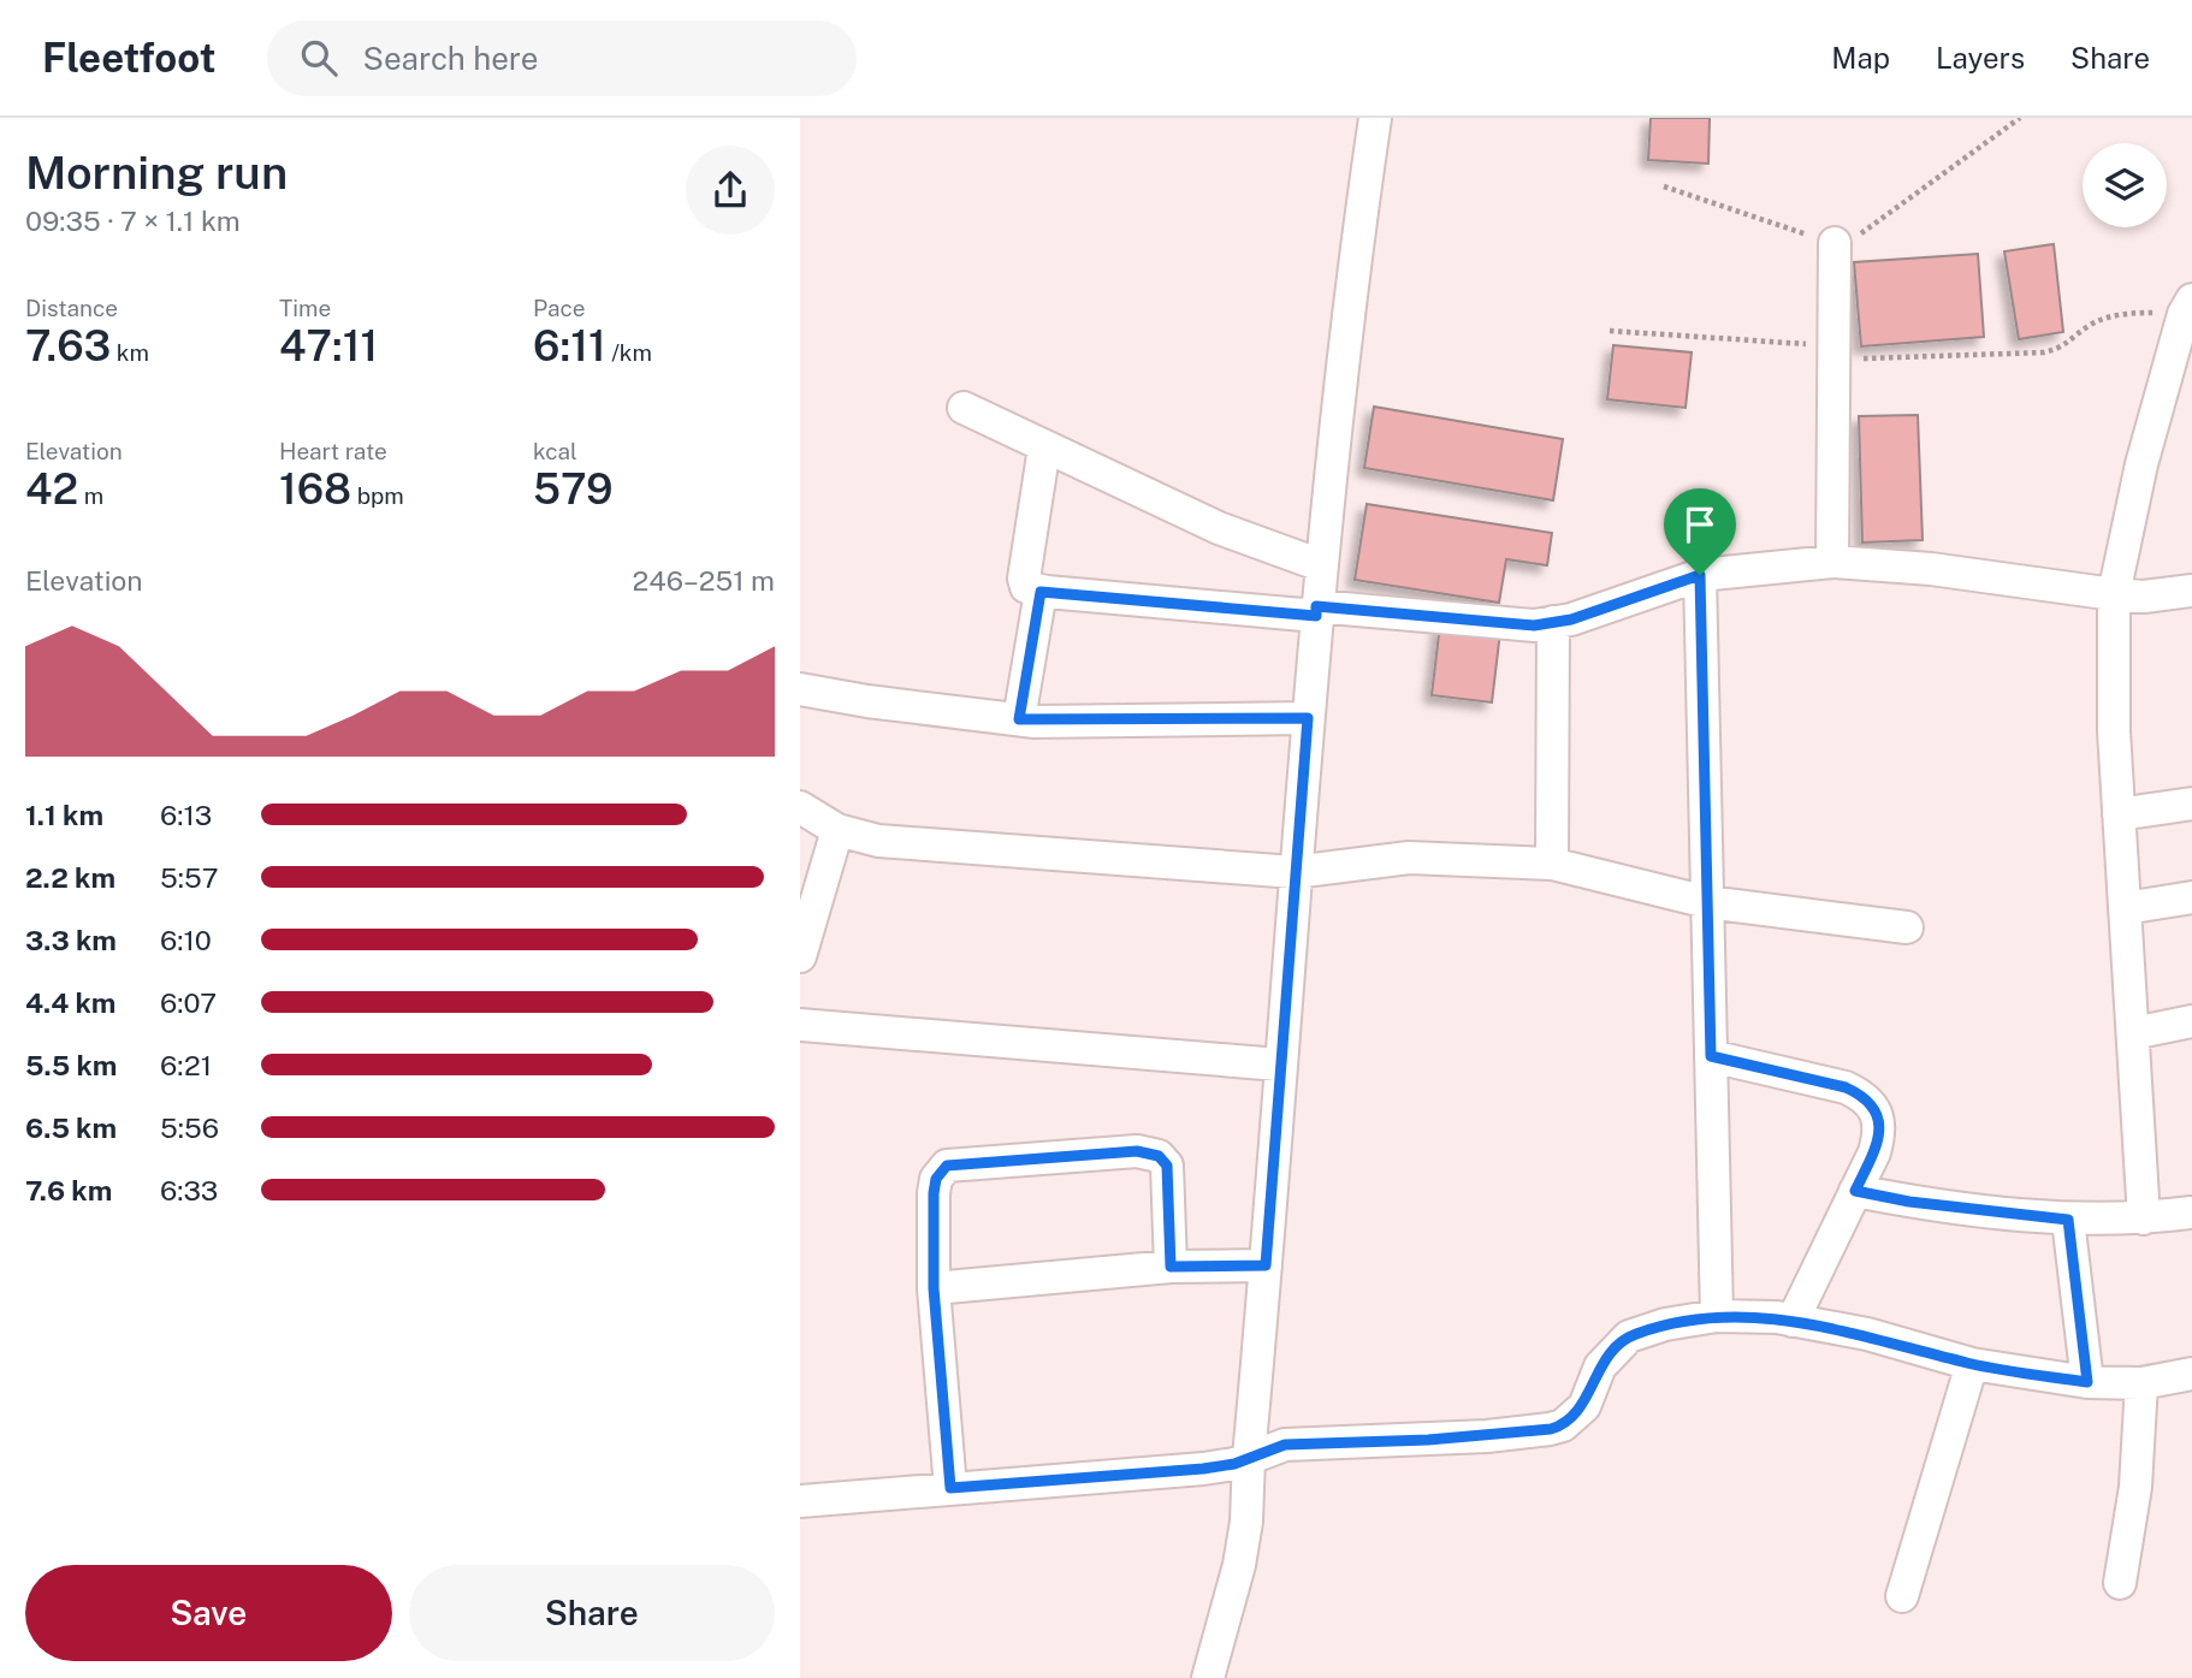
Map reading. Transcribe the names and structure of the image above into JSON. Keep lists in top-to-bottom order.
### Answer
{
  "page": {
    "header": "Fleetfoot",
    "search": "Search here",
    "nav": ["Map", "Layers", "Share"],
    "heading": ["Morning run", "09:35 · 7 × 1.1 km"],
    "stats": [
      ["Distance", "7.63 km"],
      ["Time", "47:11"],
      ["Pace", "6:11 /km"],
      ["Elevation", "42 m"],
      ["Heart rate", "168 bpm"],
      ["kcal", "579"]
    ],
    "chart": ["Elevation", "246–251 m"],
    "list": [
      {
        "name": "1.1 km",
        "note": "6:13"
      },
      {
        "name": "2.2 km",
        "note": "5:57"
      },
      {
        "name": "3.3 km",
        "note": "6:10"
      },
      {
        "name": "4.4 km",
        "note": "6:07"
      },
      {
        "name": "5.5 km",
        "note": "6:21"
      },
      {
        "name": "6.5 km",
        "note": "5:56"
      },
      {
        "name": "7.6 km",
        "note": "6:33"
      }
    ],
    "buttons": ["Save", "Share"]
  }
}
